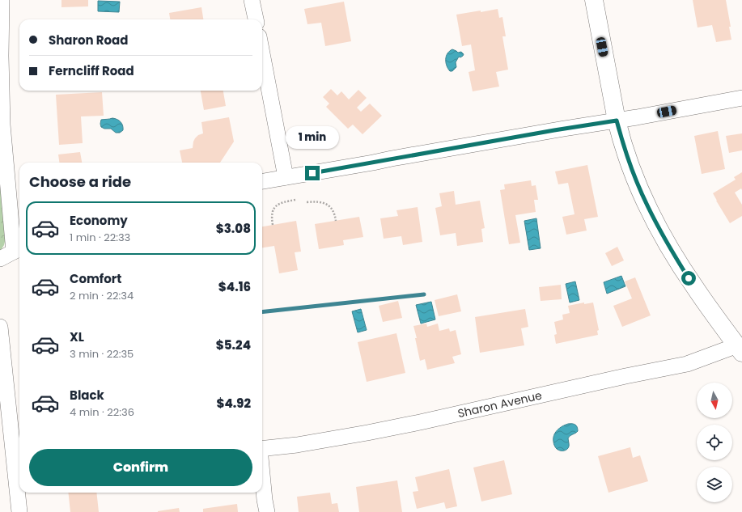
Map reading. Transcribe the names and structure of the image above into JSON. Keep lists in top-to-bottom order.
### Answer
{
  "streets": {
    "street": ["Sharon Avenue"]
  },
  "north": "bottom",
  "page": {
    "banner": ["Sharon Road", "Ferncliff Road"],
    "bubble": "1 min",
    "heading": "Choose a ride",
    "list": [
      {
        "name": "Economy",
        "note": "1 min · 22:33",
        "value": "$3.08"
      },
      {
        "name": "Comfort",
        "note": "2 min · 22:34",
        "value": "$4.16"
      },
      {
        "name": "XL",
        "note": "3 min · 22:35",
        "value": "$5.24"
      },
      {
        "name": "Black",
        "note": "4 min · 22:36",
        "value": "$4.92"
      }
    ],
    "buttons": "Confirm"
  }
}
